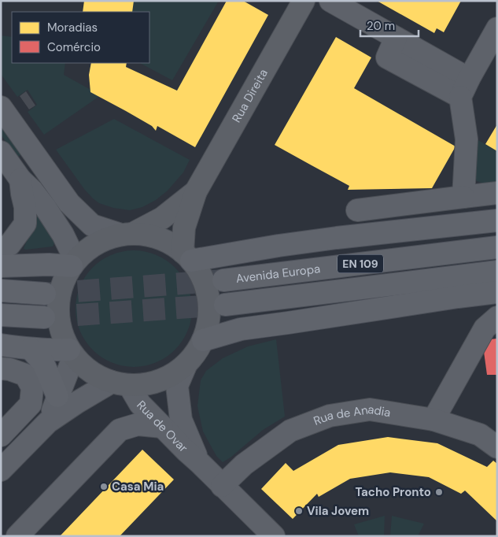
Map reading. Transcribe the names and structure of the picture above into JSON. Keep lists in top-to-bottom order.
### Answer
{
  "streets": {
    "main road": ["Rua Direita", "EN 109", "Avenida Europa"],
    "street": ["Rua de Anadia", "Rua de Ovar"]
  },
  "crossings": [
    ["Rua de Anadia", "Rua de Ovar"]
  ],
  "places": ["Casa Mia", "Tacho Pronto", "Vila Jovem"],
  "legend": ["Moradias", "Comércio"],
  "scale_bar": "20 m"
}
